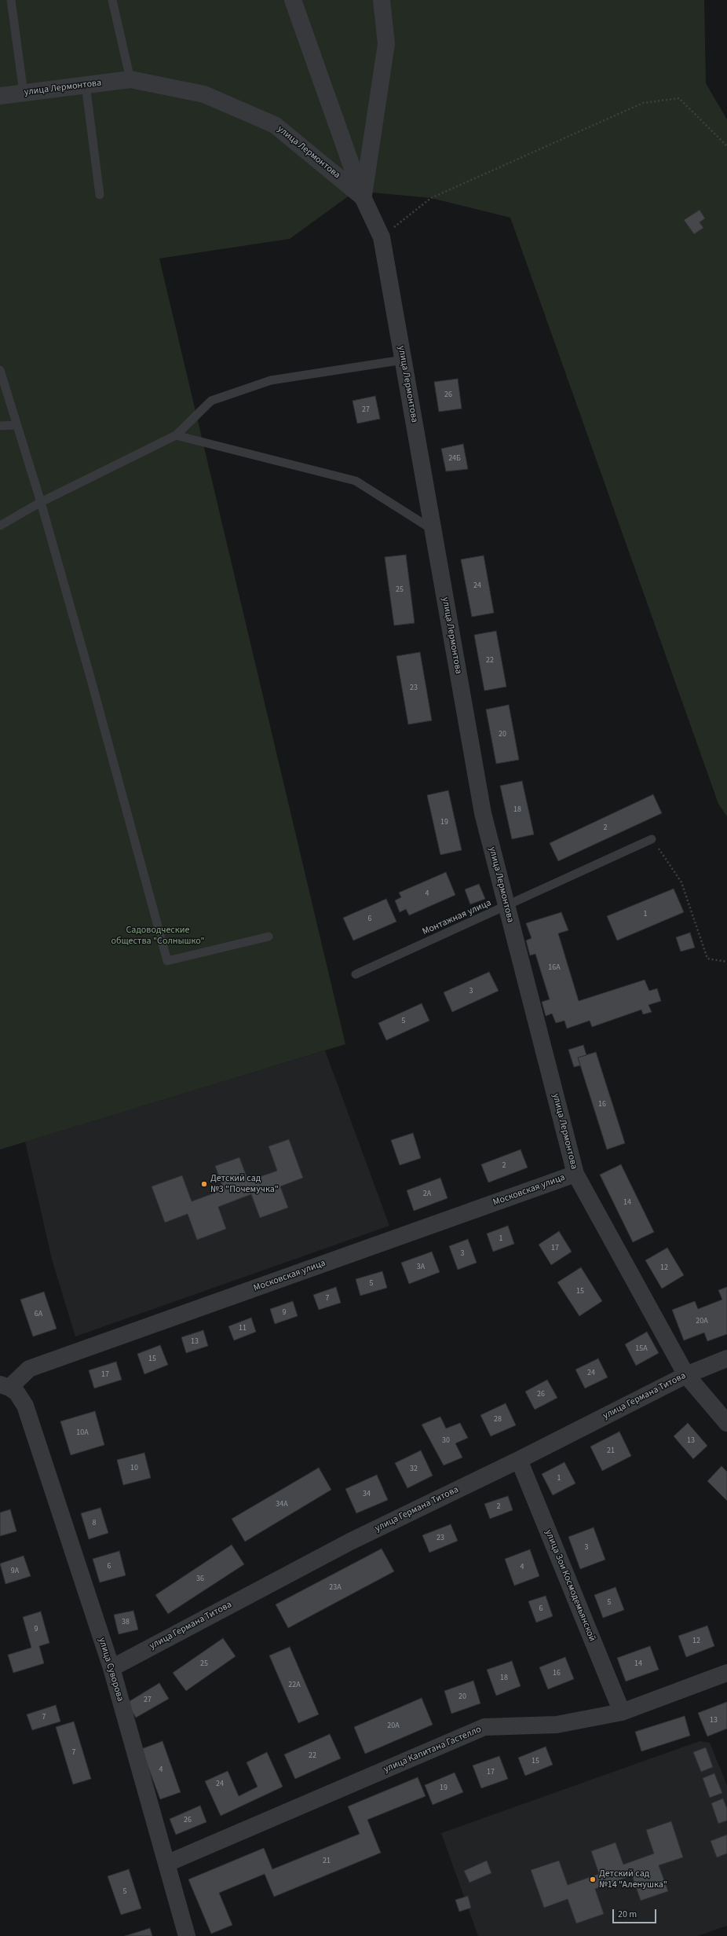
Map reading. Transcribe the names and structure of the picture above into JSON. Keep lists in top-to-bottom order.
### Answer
{
  "streets": {
    "street": [
      "улица Лермонтова",
      "Московская улица",
      "улица Германа Титова",
      "улица Зои Космодемьянской",
      "улица Суворова",
      "улица Капитана Гастелло"
    ],
    "lane": ["Монтажная улица"]
  },
  "crossings": [
    ["улица Лермонтова", "Монтажная улица"],
    ["улица Лермонтова", "Московская улица"],
    ["улица Лермонтова", "улица Германа Титова"],
    ["Московская улица", "улица Суворова"],
    ["улица Германа Титова", "улица Зои Космодемьянской"],
    ["улица Германа Титова", "улица Суворова"],
    ["улица Зои Космодемьянской", "улица Капитана Гастелло"],
    ["улица Суворова", "улица Капитана Гастелло"]
  ],
  "parks": ["Садоводческие общества \"Солнышко\""],
  "places": ["Детский сад №3 \"Почемучка\"", "Детский сад №14 \"Аленушка\""],
  "house_numbers": [
    "26",
    "27",
    "24Б",
    "24",
    "25",
    "22",
    "23",
    "20",
    "18",
    "19",
    "2",
    "4",
    "1",
    "6",
    "16А",
    "3",
    "5",
    "16",
    "2",
    "2А",
    "14",
    "1",
    "17",
    "3",
    "3А",
    "12",
    "5",
    "15",
    "7",
    "9",
    "6А",
    "20А",
    "11",
    "13",
    "15А",
    "15",
    "24",
    "17",
    "26",
    "28",
    "10А",
    "30",
    "13",
    "21",
    "10",
    "32",
    "1",
    "34",
    "34А",
    "2",
    "8",
    "23",
    "3",
    "6",
    "4",
    "9А",
    "36",
    "23А",
    "5",
    "6",
    "38",
    "9",
    "12",
    "25",
    "14",
    "16",
    "18",
    "22А",
    "20",
    "27",
    "7",
    "13",
    "20А",
    "7",
    "22",
    "15",
    "4",
    "17",
    "24",
    "19",
    "26",
    "21",
    "5"
  ],
  "scale_bar": "20 m"
}
